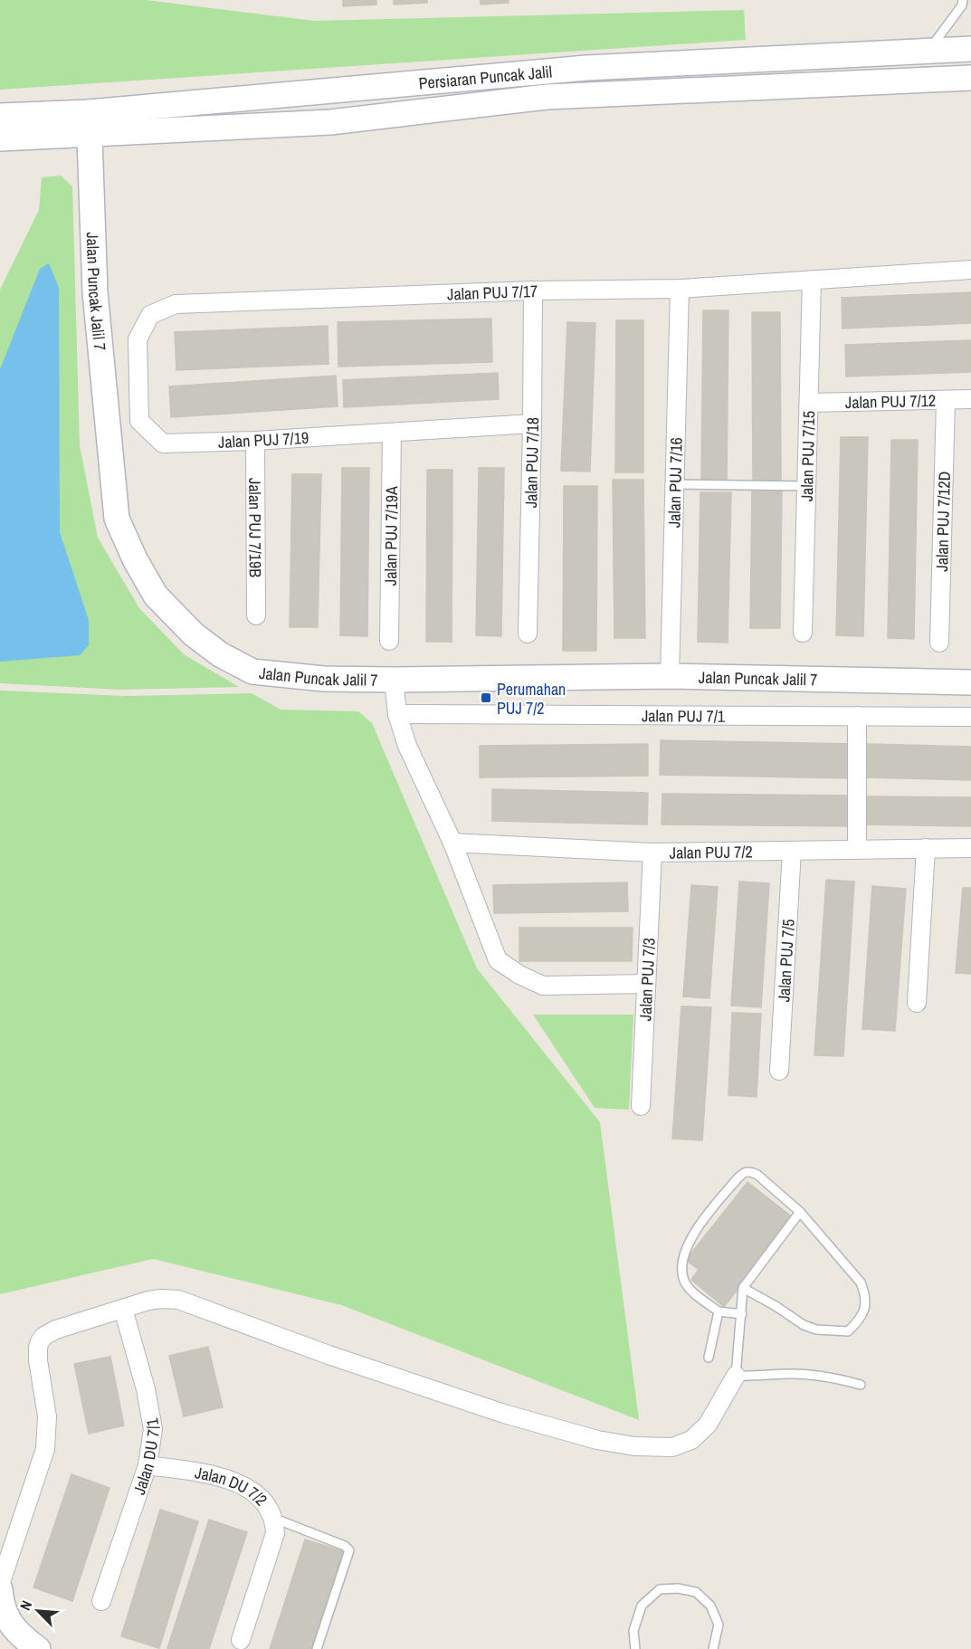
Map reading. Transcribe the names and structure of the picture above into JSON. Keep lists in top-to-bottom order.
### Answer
{
  "streets": {
    "main road": ["Persiaran Puncak Jalil", "Jalan Puncak Jalil 7"],
    "street": [
      "Jalan PUJ 7/17",
      "Jalan PUJ 7/12",
      "Jalan PUJ 7/19",
      "Jalan PUJ 7/15",
      "Jalan PUJ 7/18",
      "Jalan PUJ 7/16",
      "Jalan PUJ 7/12D",
      "Jalan PUJ 7/19B",
      "Jalan PUJ 7/19A",
      "Jalan PUJ 7/1",
      "Jalan PUJ 7/2",
      "Jalan PUJ 7/5",
      "Jalan PUJ 7/3",
      "Jalan DU 7/1",
      "Jalan DU 7/2"
    ]
  },
  "crossings": [
    ["Persiaran Puncak Jalil", "Jalan Puncak Jalil 7"],
    ["Jalan Puncak Jalil 7", "Jalan PUJ 7/16"],
    ["Jalan PUJ 7/17", "Jalan PUJ 7/19"],
    ["Jalan PUJ 7/17", "Jalan PUJ 7/15"],
    ["Jalan PUJ 7/17", "Jalan PUJ 7/18"],
    ["Jalan PUJ 7/17", "Jalan PUJ 7/16"],
    ["Jalan PUJ 7/12", "Jalan PUJ 7/15"],
    ["Jalan PUJ 7/12", "Jalan PUJ 7/12D"],
    ["Jalan PUJ 7/19", "Jalan PUJ 7/18"],
    ["Jalan PUJ 7/19", "Jalan PUJ 7/19B"],
    ["Jalan PUJ 7/19", "Jalan PUJ 7/19A"],
    ["Jalan PUJ 7/2", "Jalan PUJ 7/5"],
    ["Jalan PUJ 7/2", "Jalan PUJ 7/3"],
    ["Jalan DU 7/1", "Jalan DU 7/2"]
  ],
  "places": {
    "transit": ["Perumahan PUJ 7/2"]
  },
  "north": "top left"
}
